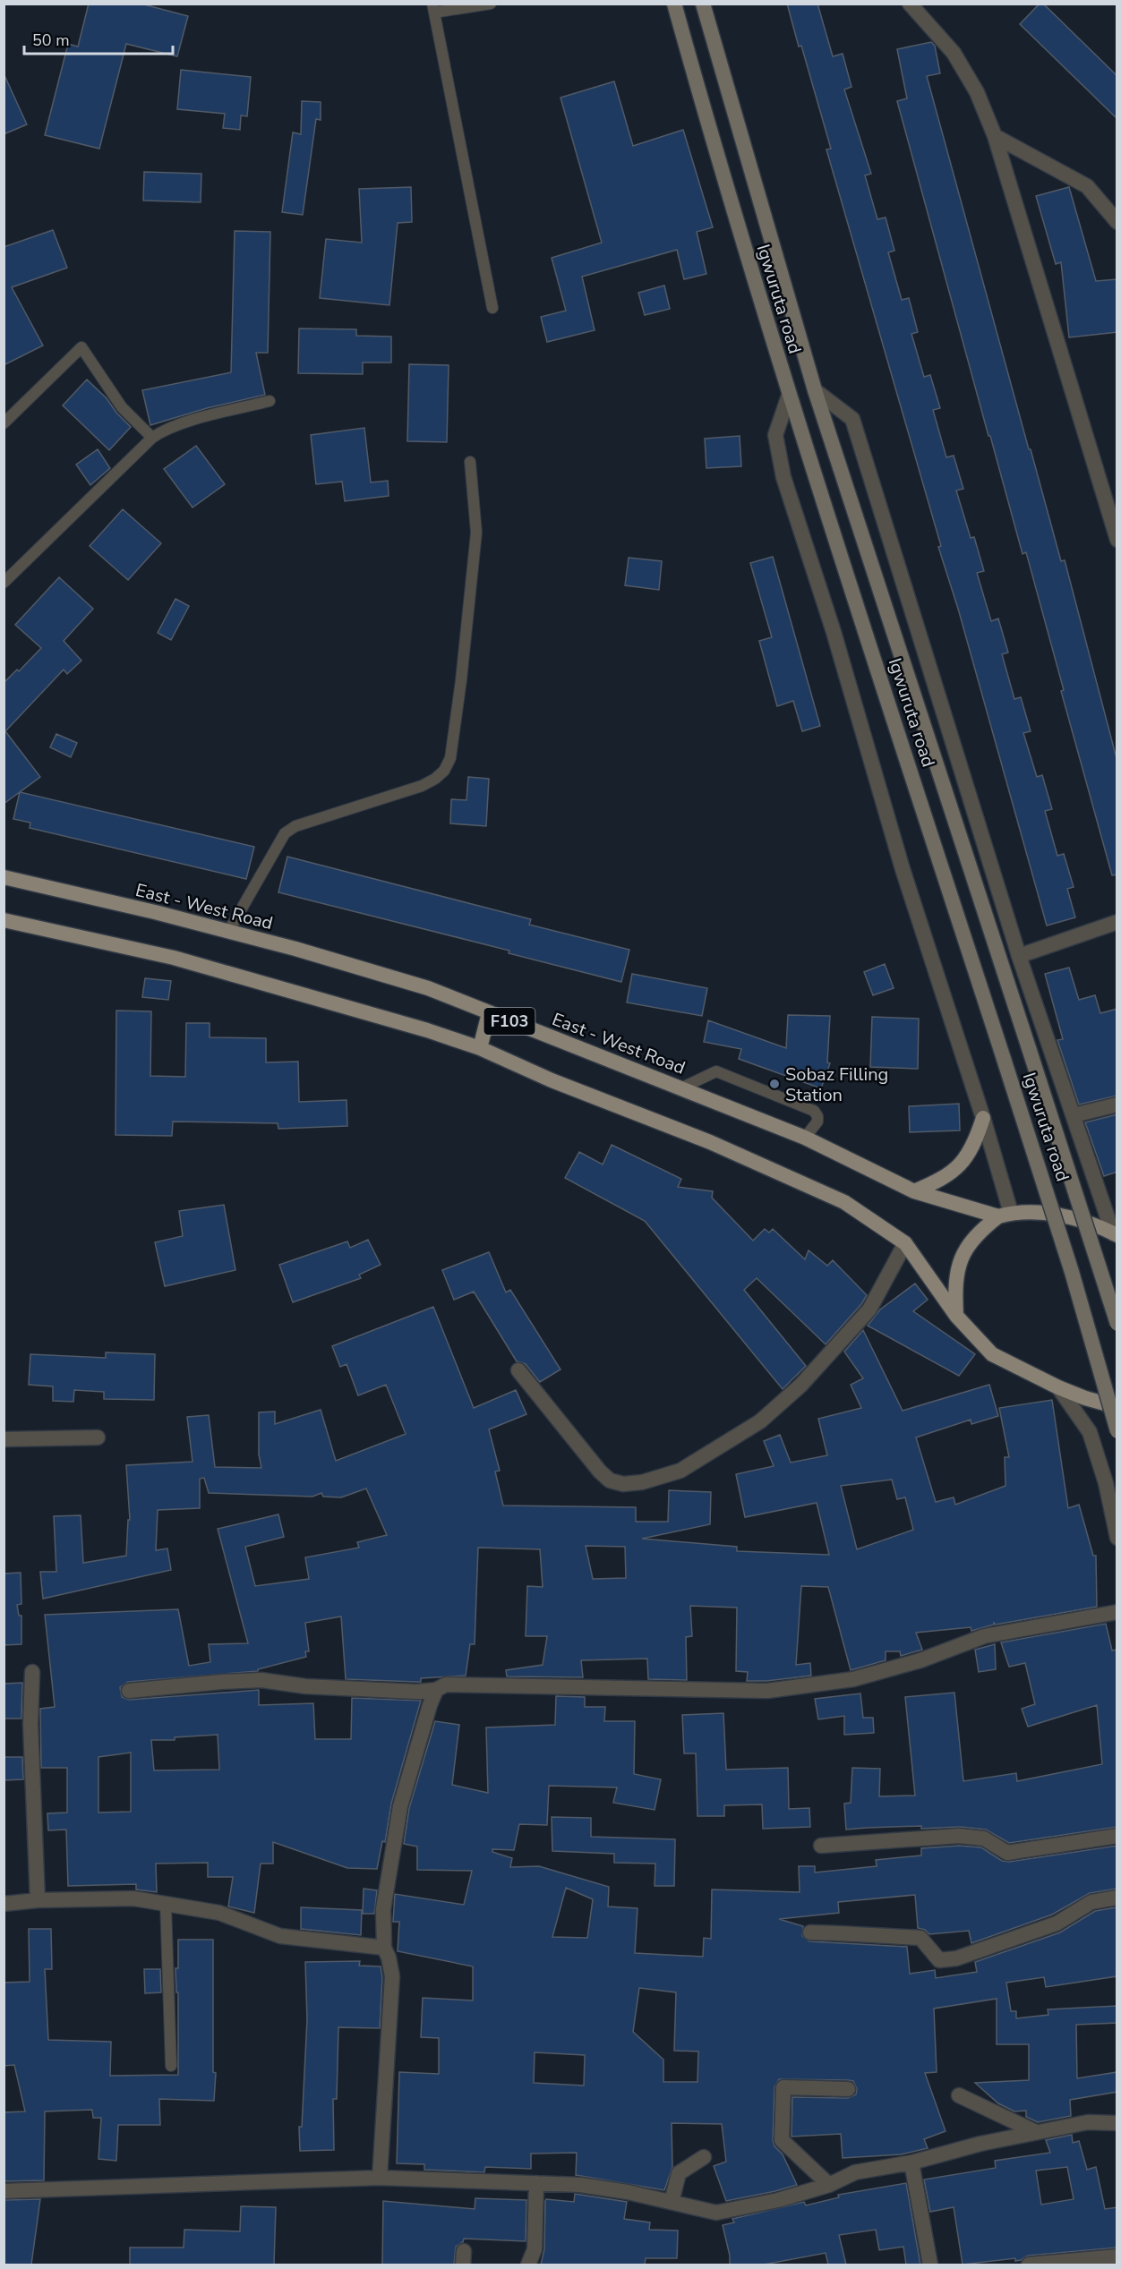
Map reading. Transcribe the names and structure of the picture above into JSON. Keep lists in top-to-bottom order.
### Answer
{
  "streets": {
    "main road": ["Igwuruta road", "East - West Road", "F103"]
  },
  "places": ["Sobaz Filling Station"],
  "scale_bar": "50 m"
}
